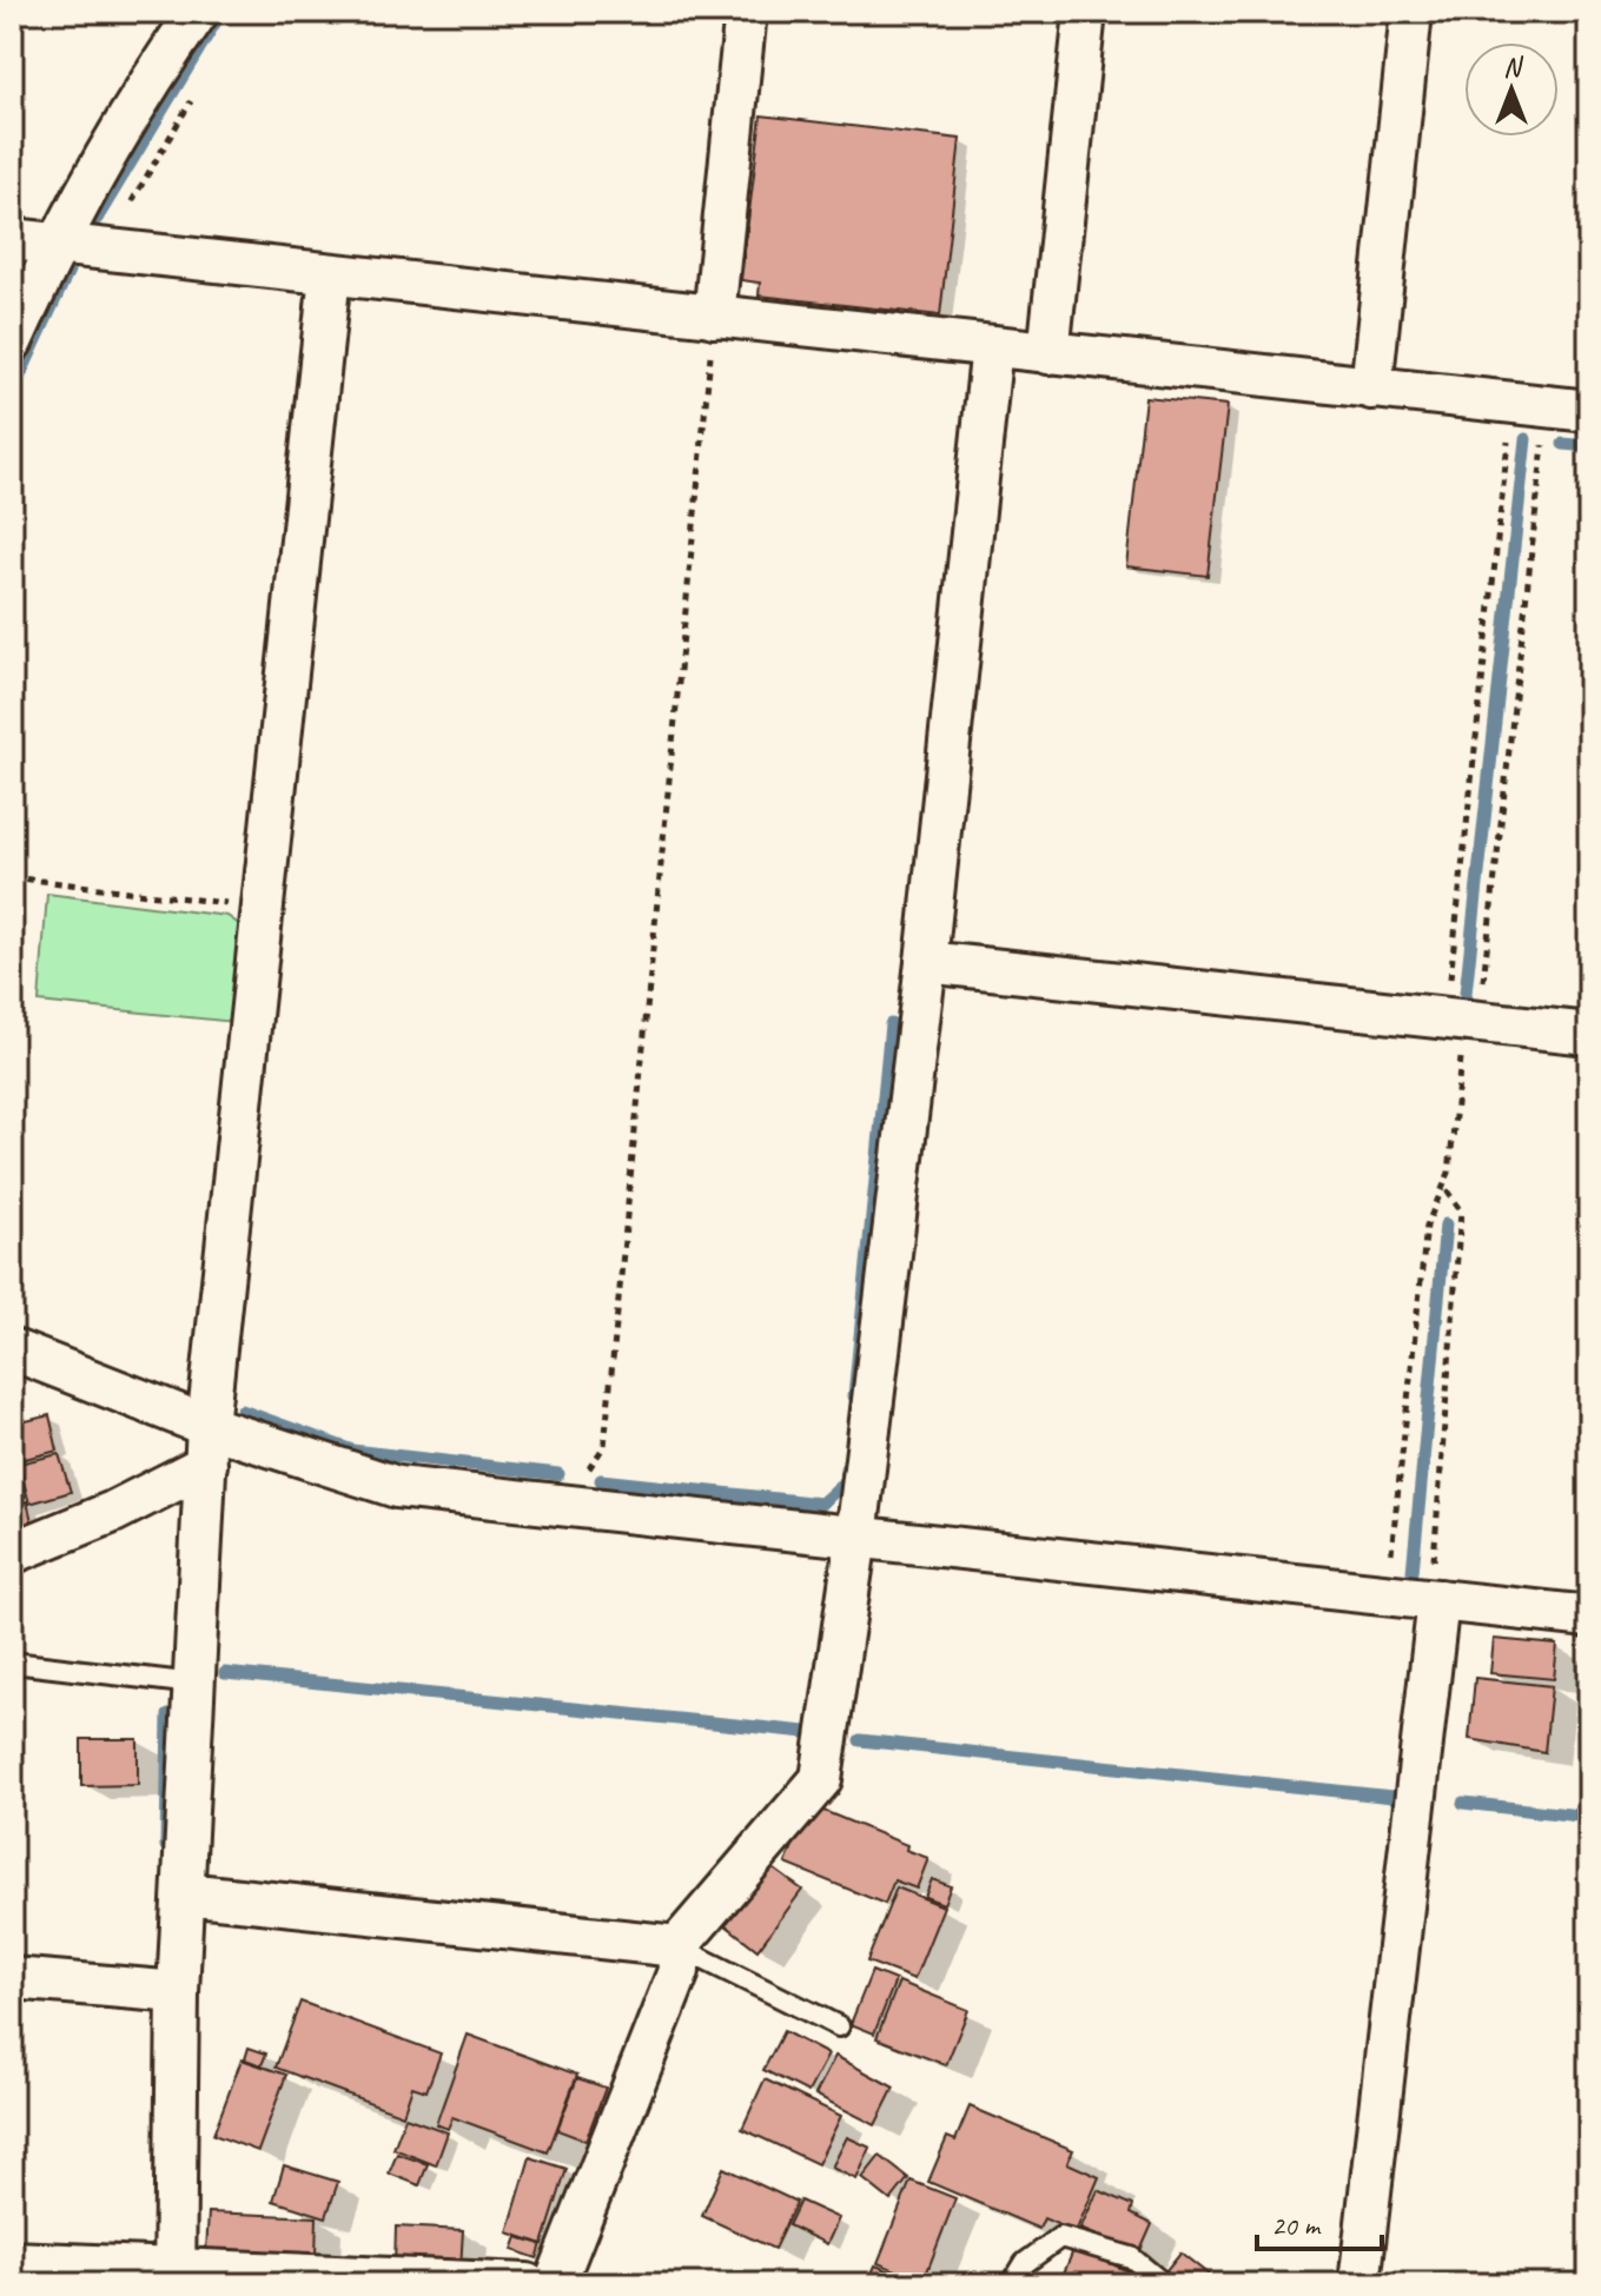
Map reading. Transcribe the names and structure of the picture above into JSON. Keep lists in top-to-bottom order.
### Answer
{
  "scale_bar": "20 m",
  "north": "top"
}
